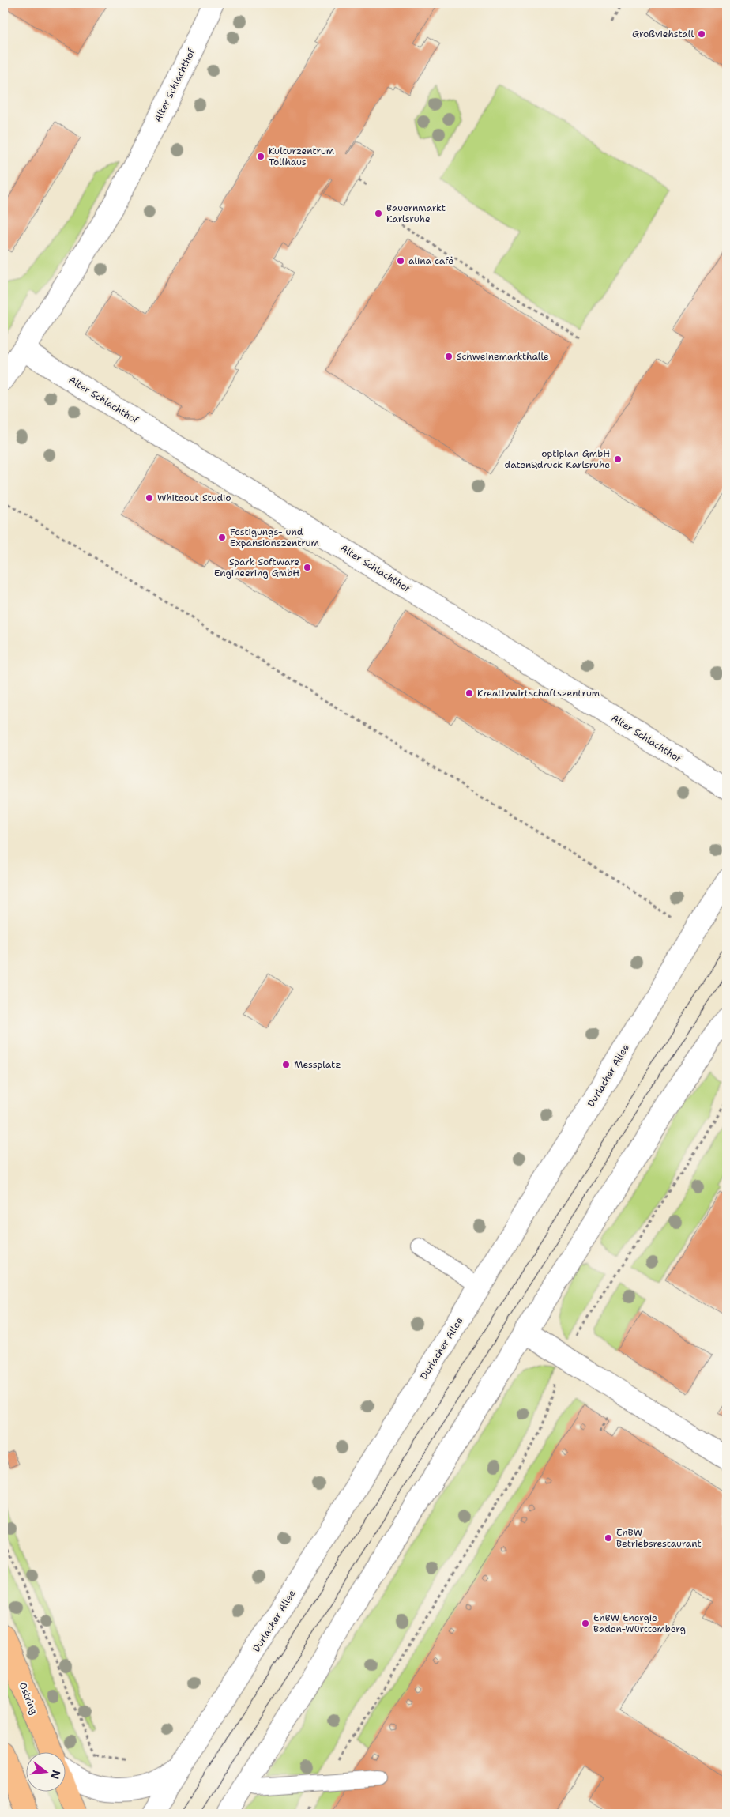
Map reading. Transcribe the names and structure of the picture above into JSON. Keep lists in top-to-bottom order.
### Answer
{
  "streets": {
    "main road": ["Ostring"],
    "street": ["Alter Schlachthof", "Durlacher Allee"]
  },
  "places": [
    "Großviehstall",
    "Kulturzentrum Tollhaus",
    "Bauernmarkt Karlsruhe",
    "alina café",
    "Schweinemarkthalle",
    "optiplan GmbH daten&druck Karlsruhe",
    "Whiteout Studio",
    "Festigungs- und Expansionszentrum",
    "Spark Software Engineering GmbH",
    "Kreativwirtschaftszentrum",
    "Messplatz",
    "EnBW Betriebsrestaurant",
    "EnBW Energie Baden-Württemberg"
  ],
  "north": "right"
}
